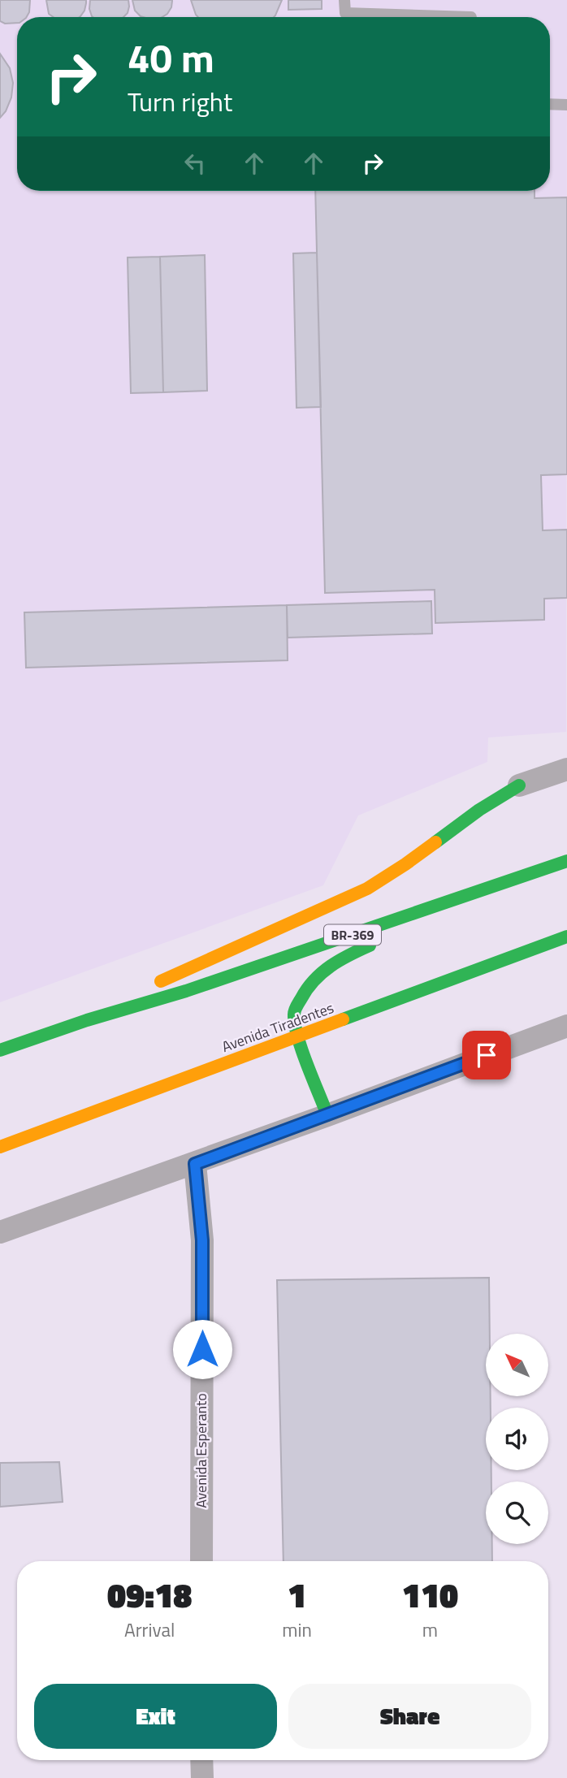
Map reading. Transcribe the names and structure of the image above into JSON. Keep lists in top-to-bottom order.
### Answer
{
  "streets": {
    "highway": ["BR-369", "Avenida Tiradentes"],
    "street": ["Avenida Esperanto"]
  },
  "north": "top left",
  "page": {
    "turn": ["40 m", "Turn right"],
    "eta": [
      "09:18",
      "Arrival",
      "1",
      "min",
      "110",
      "m"
    ],
    "buttons": ["Exit", "Share"]
  }
}
